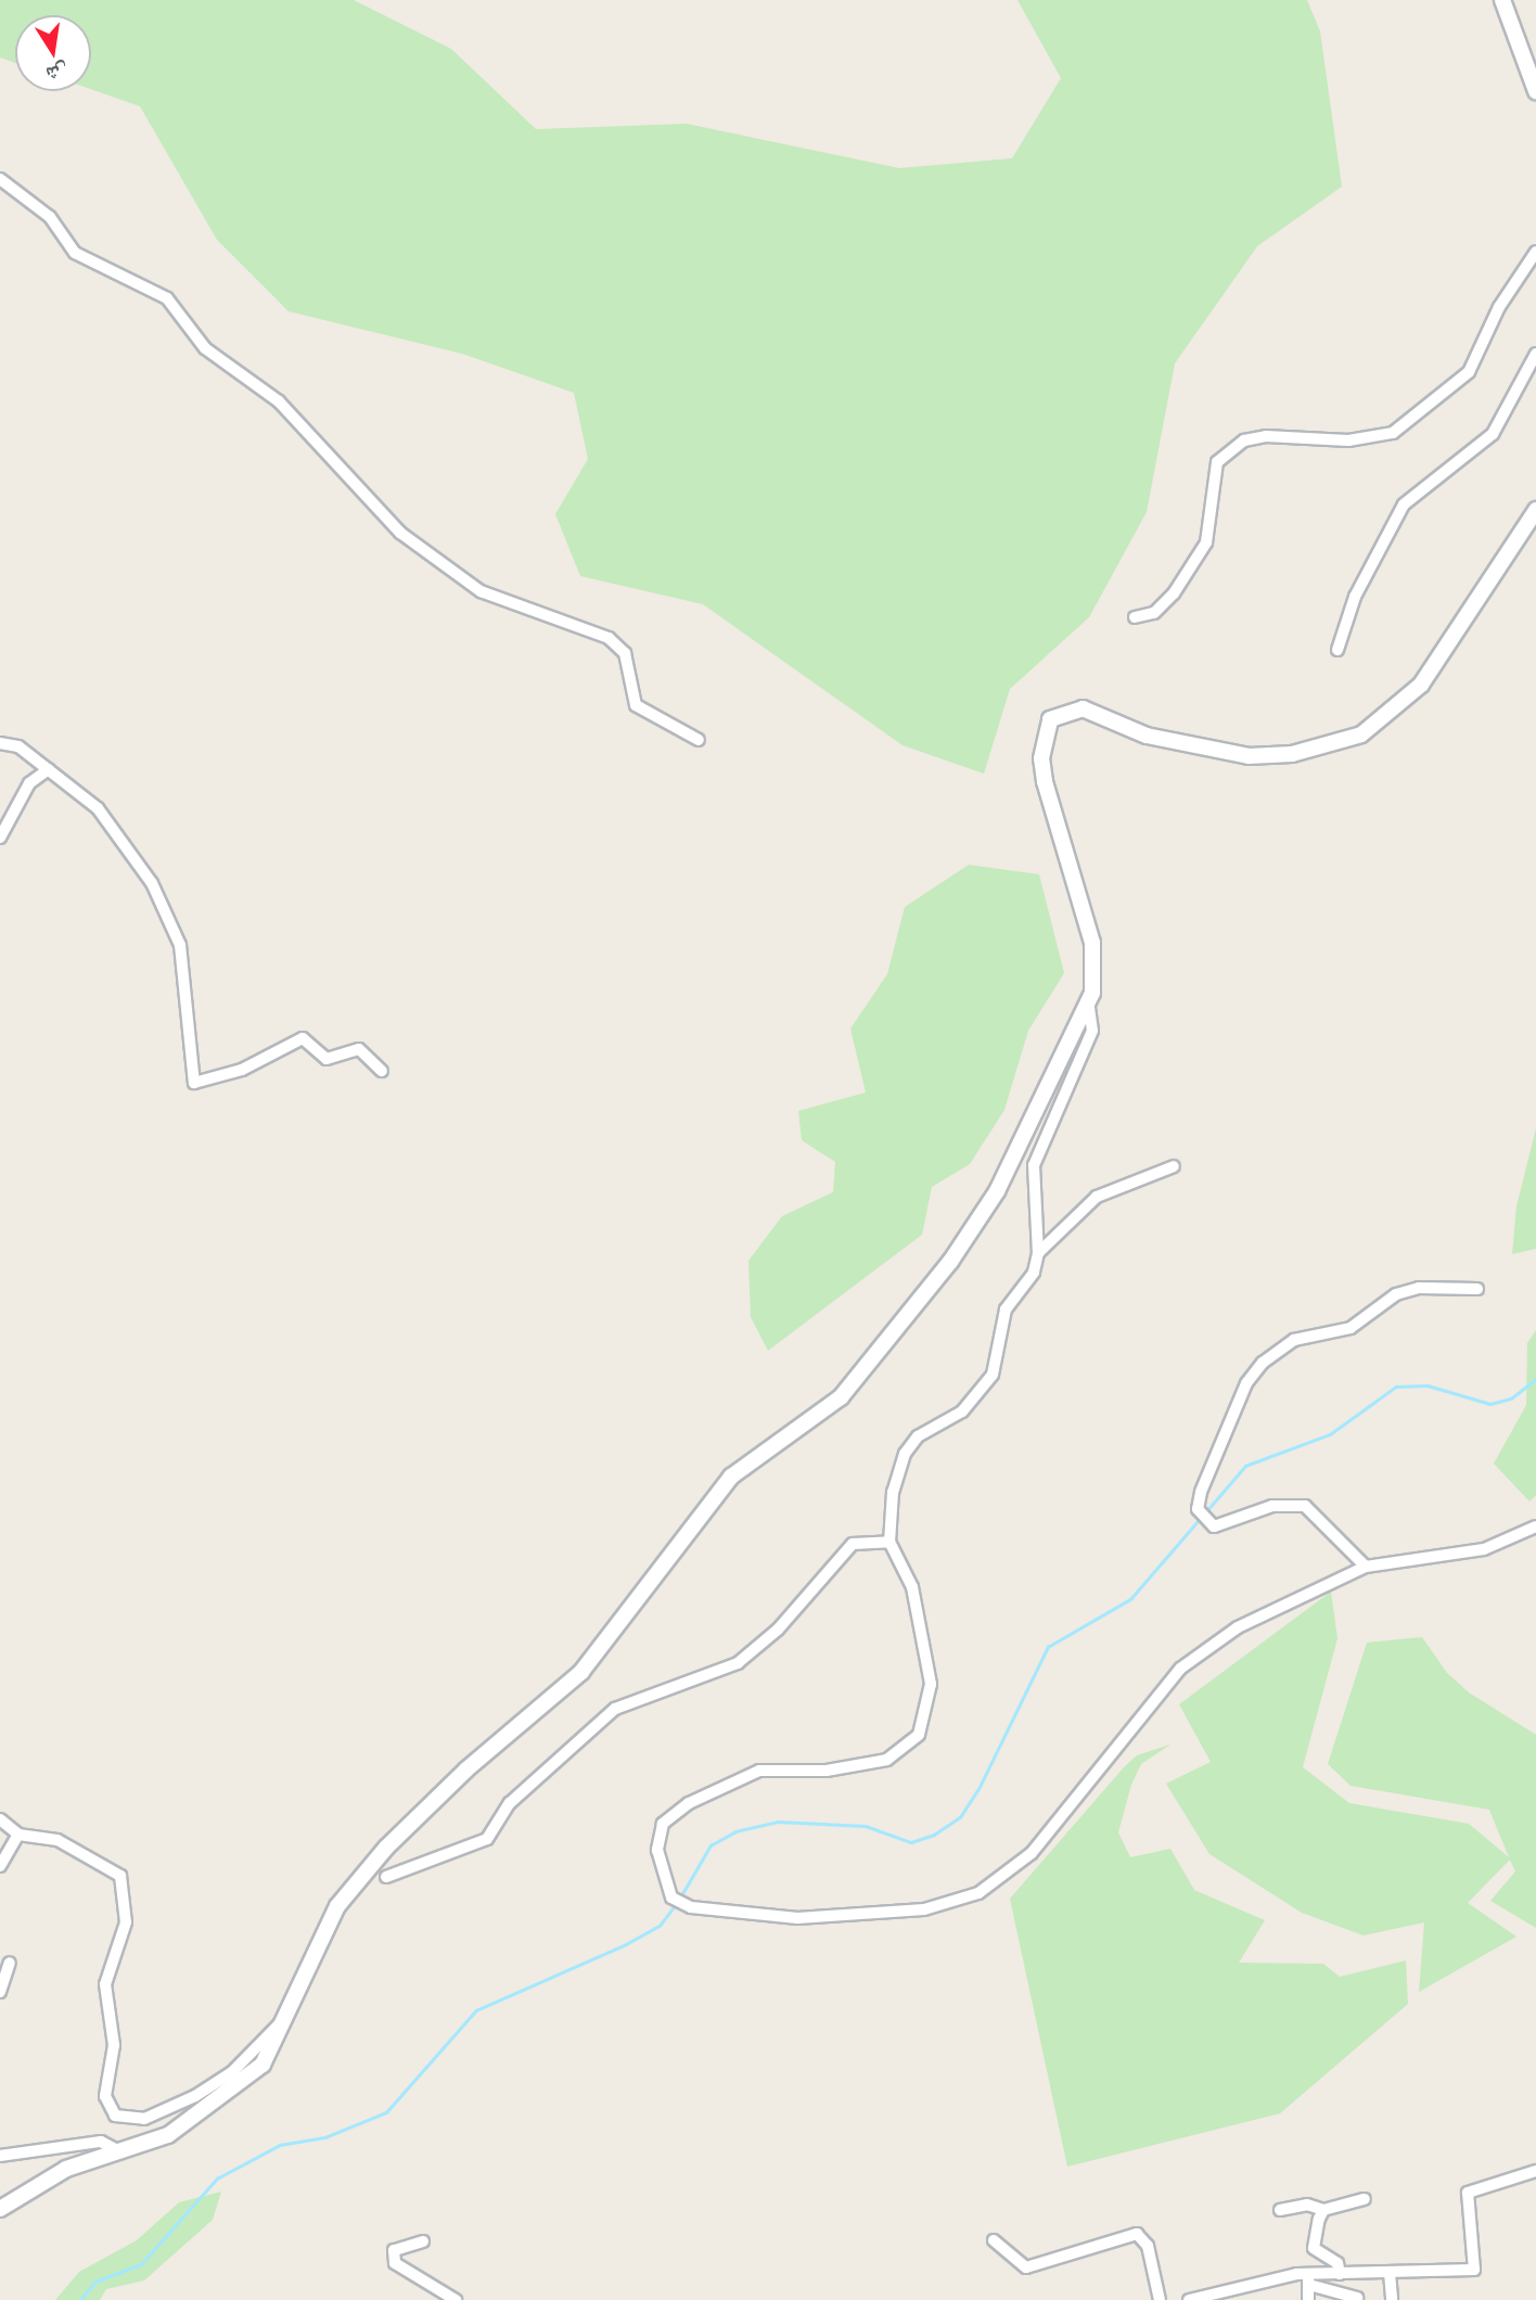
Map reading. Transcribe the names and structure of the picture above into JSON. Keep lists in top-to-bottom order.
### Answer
{
  "north": "bottom"
}
